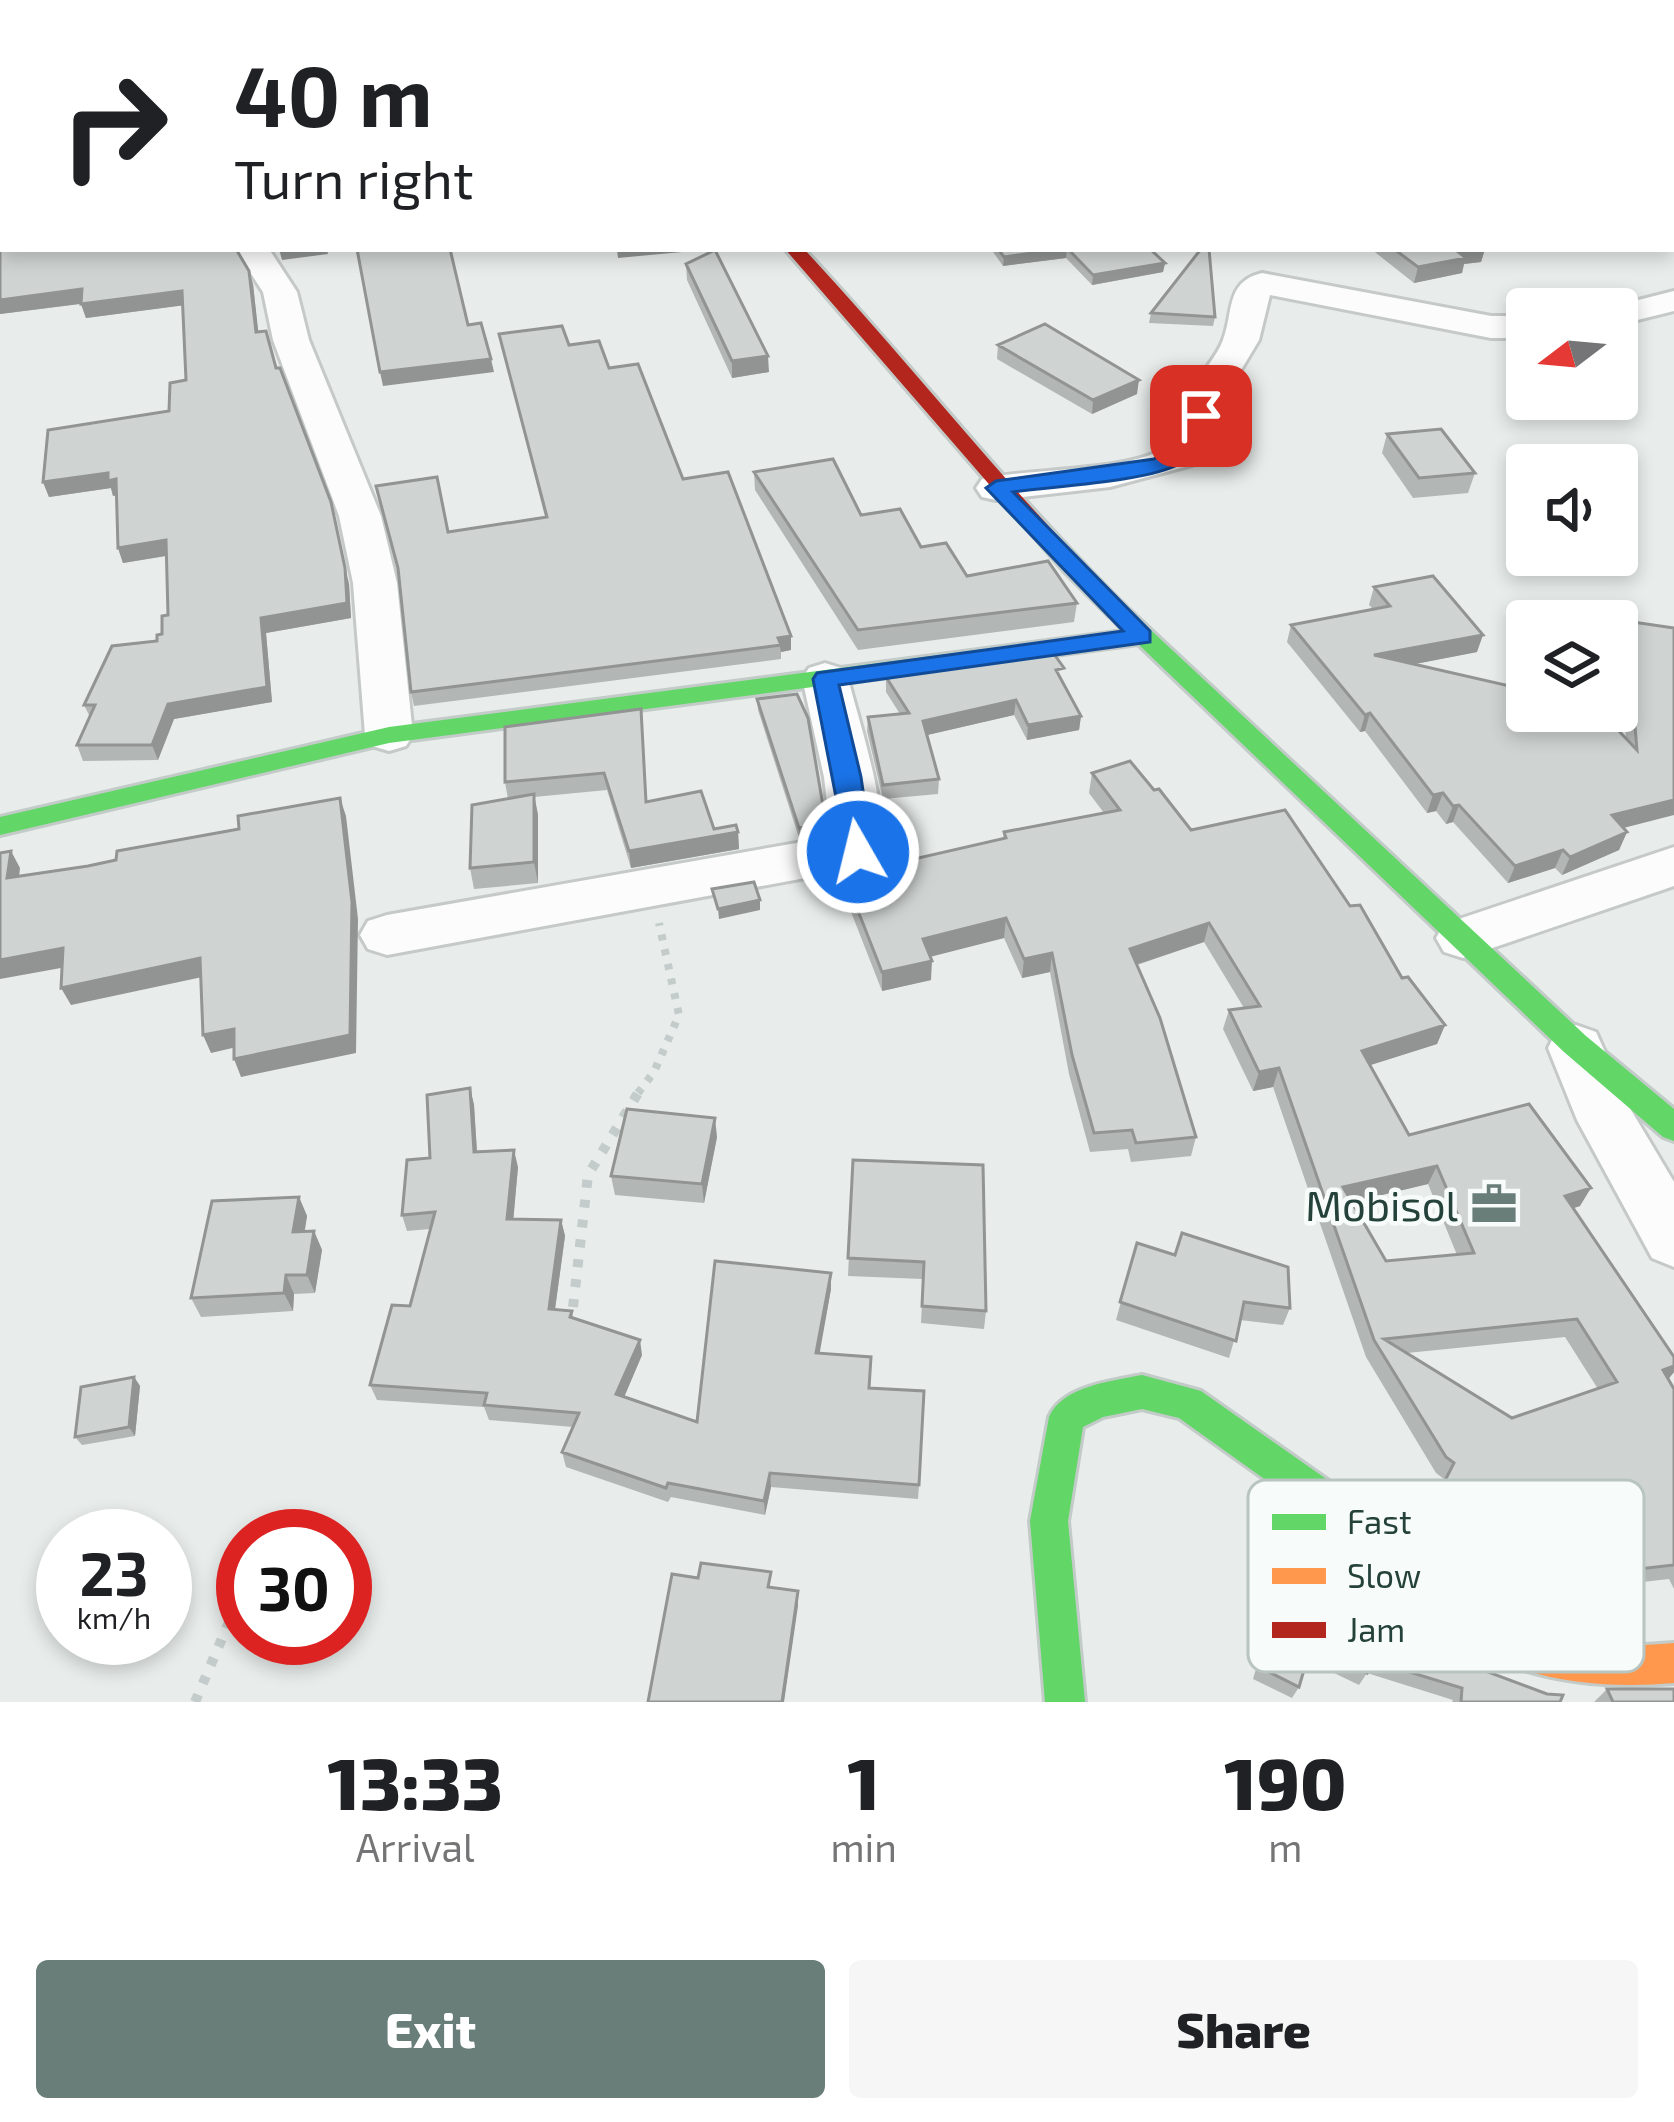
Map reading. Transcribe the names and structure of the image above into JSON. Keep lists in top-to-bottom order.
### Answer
{
  "places": {
    "office": ["Mobisol"]
  },
  "legend": ["Fast", "Slow", "Jam"],
  "north": "left",
  "page": {
    "turn": ["40 m", "Turn right"],
    "speed": "23 km/h",
    "limit": "30",
    "eta": [
      "13:33",
      "Arrival",
      "1",
      "min",
      "190",
      "m"
    ],
    "buttons": ["Exit", "Share"]
  }
}
